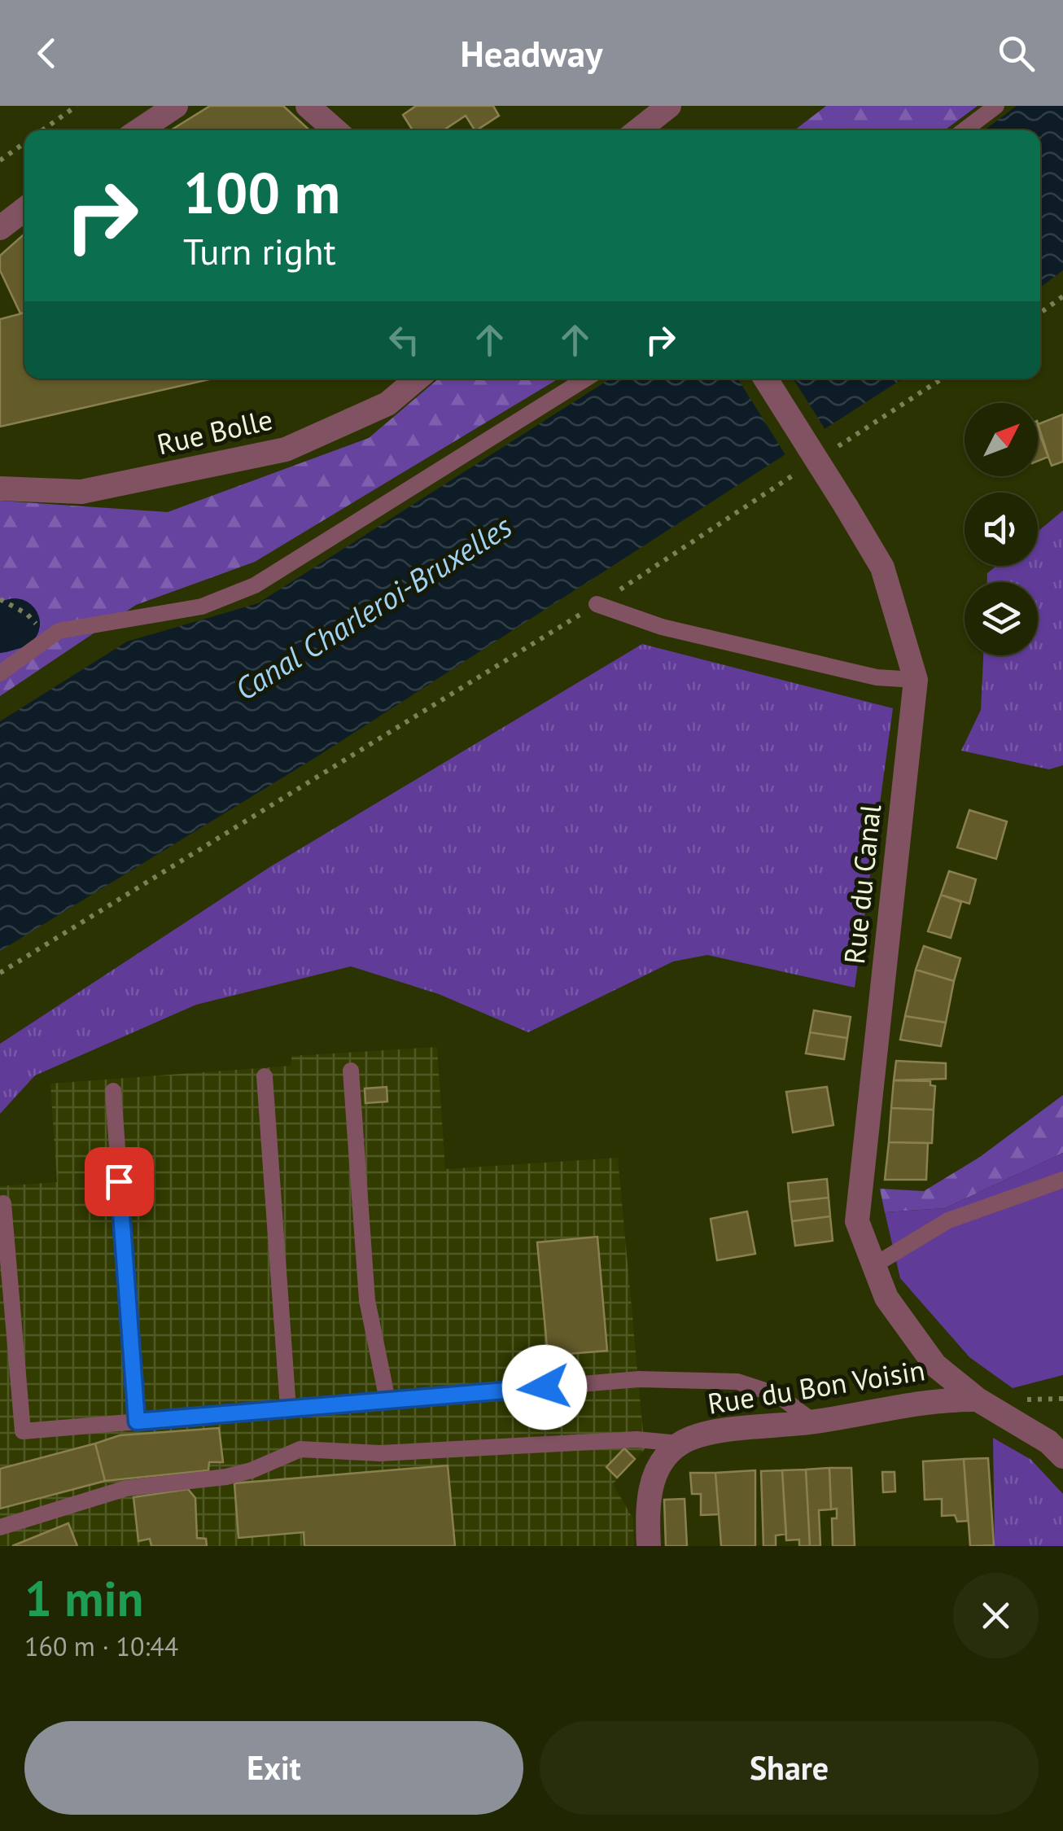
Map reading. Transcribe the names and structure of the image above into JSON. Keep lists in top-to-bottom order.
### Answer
{
  "streets": {
    "street": ["Rue Bolle", "Rue du Canal", "Rue du Bon Voisin"]
  },
  "crossings": [
    ["Rue du Canal", "Rue du Bon Voisin"]
  ],
  "water": ["Canal Charleroi-Bruxelles"],
  "north": "top right",
  "page": {
    "header": "Headway",
    "turn": ["100 m", "Turn right"],
    "heading": ["1 min", "160 m · 10:44"],
    "buttons": ["Exit", "Share"]
  }
}
